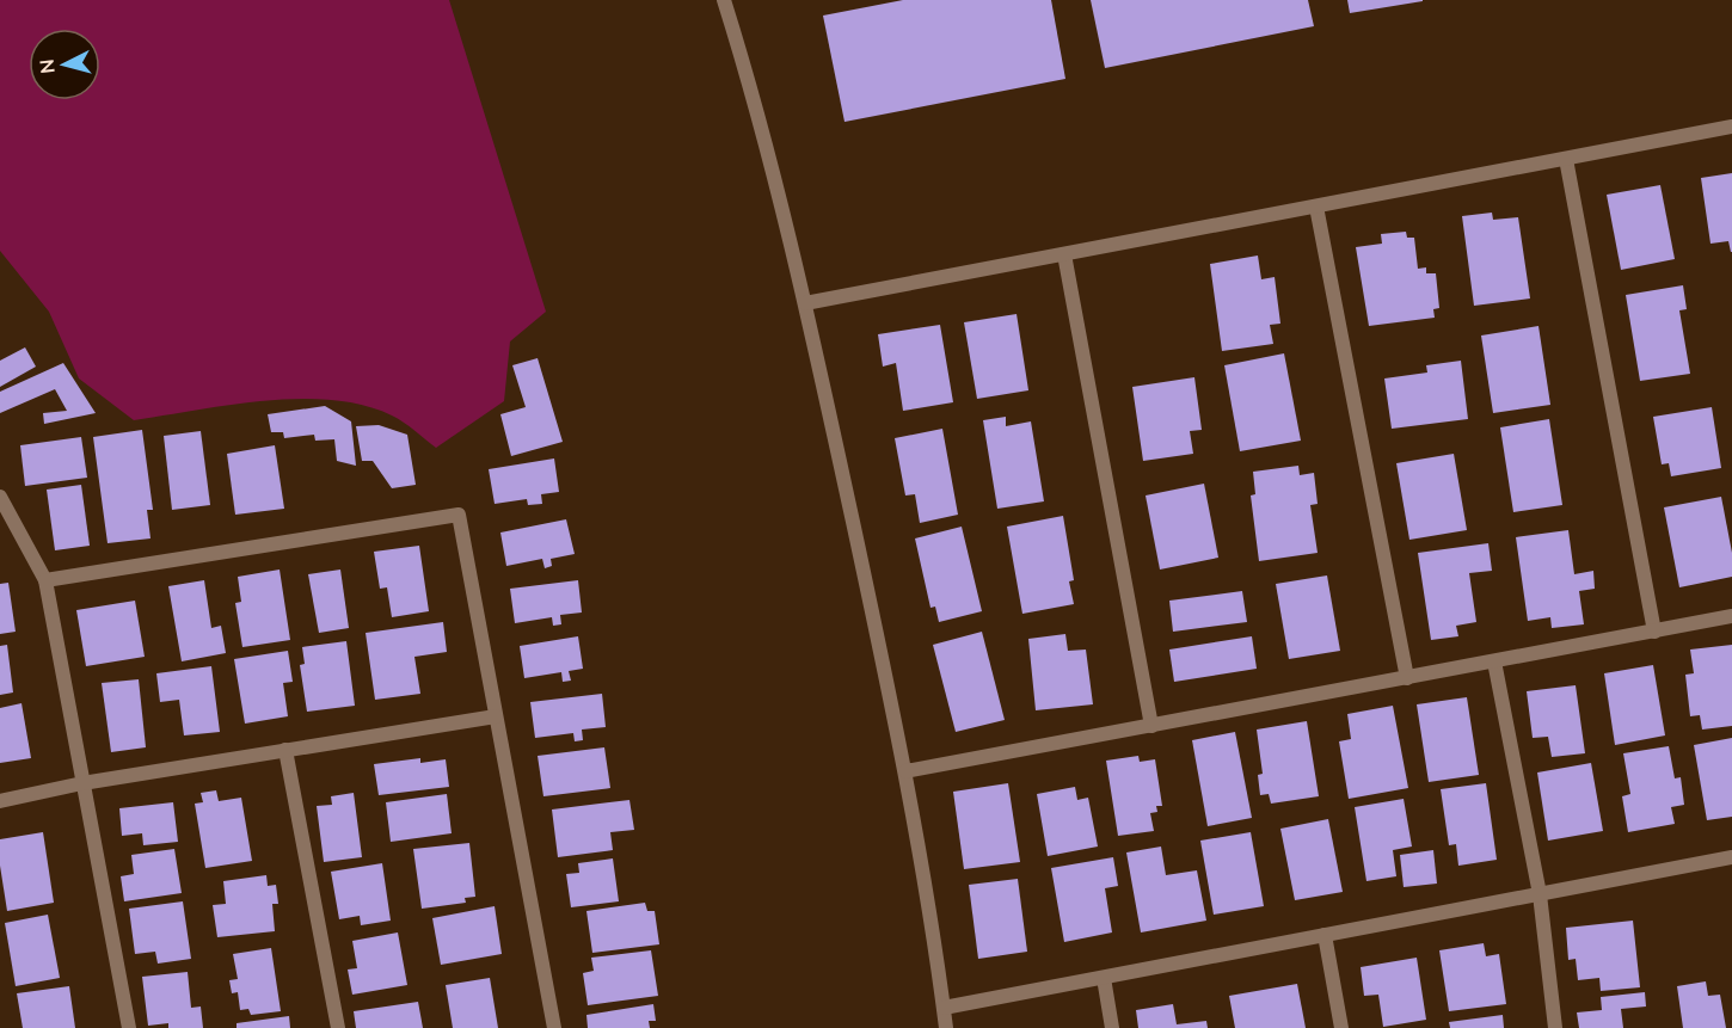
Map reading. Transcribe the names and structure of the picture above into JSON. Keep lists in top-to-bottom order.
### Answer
{
  "north": "left"
}
